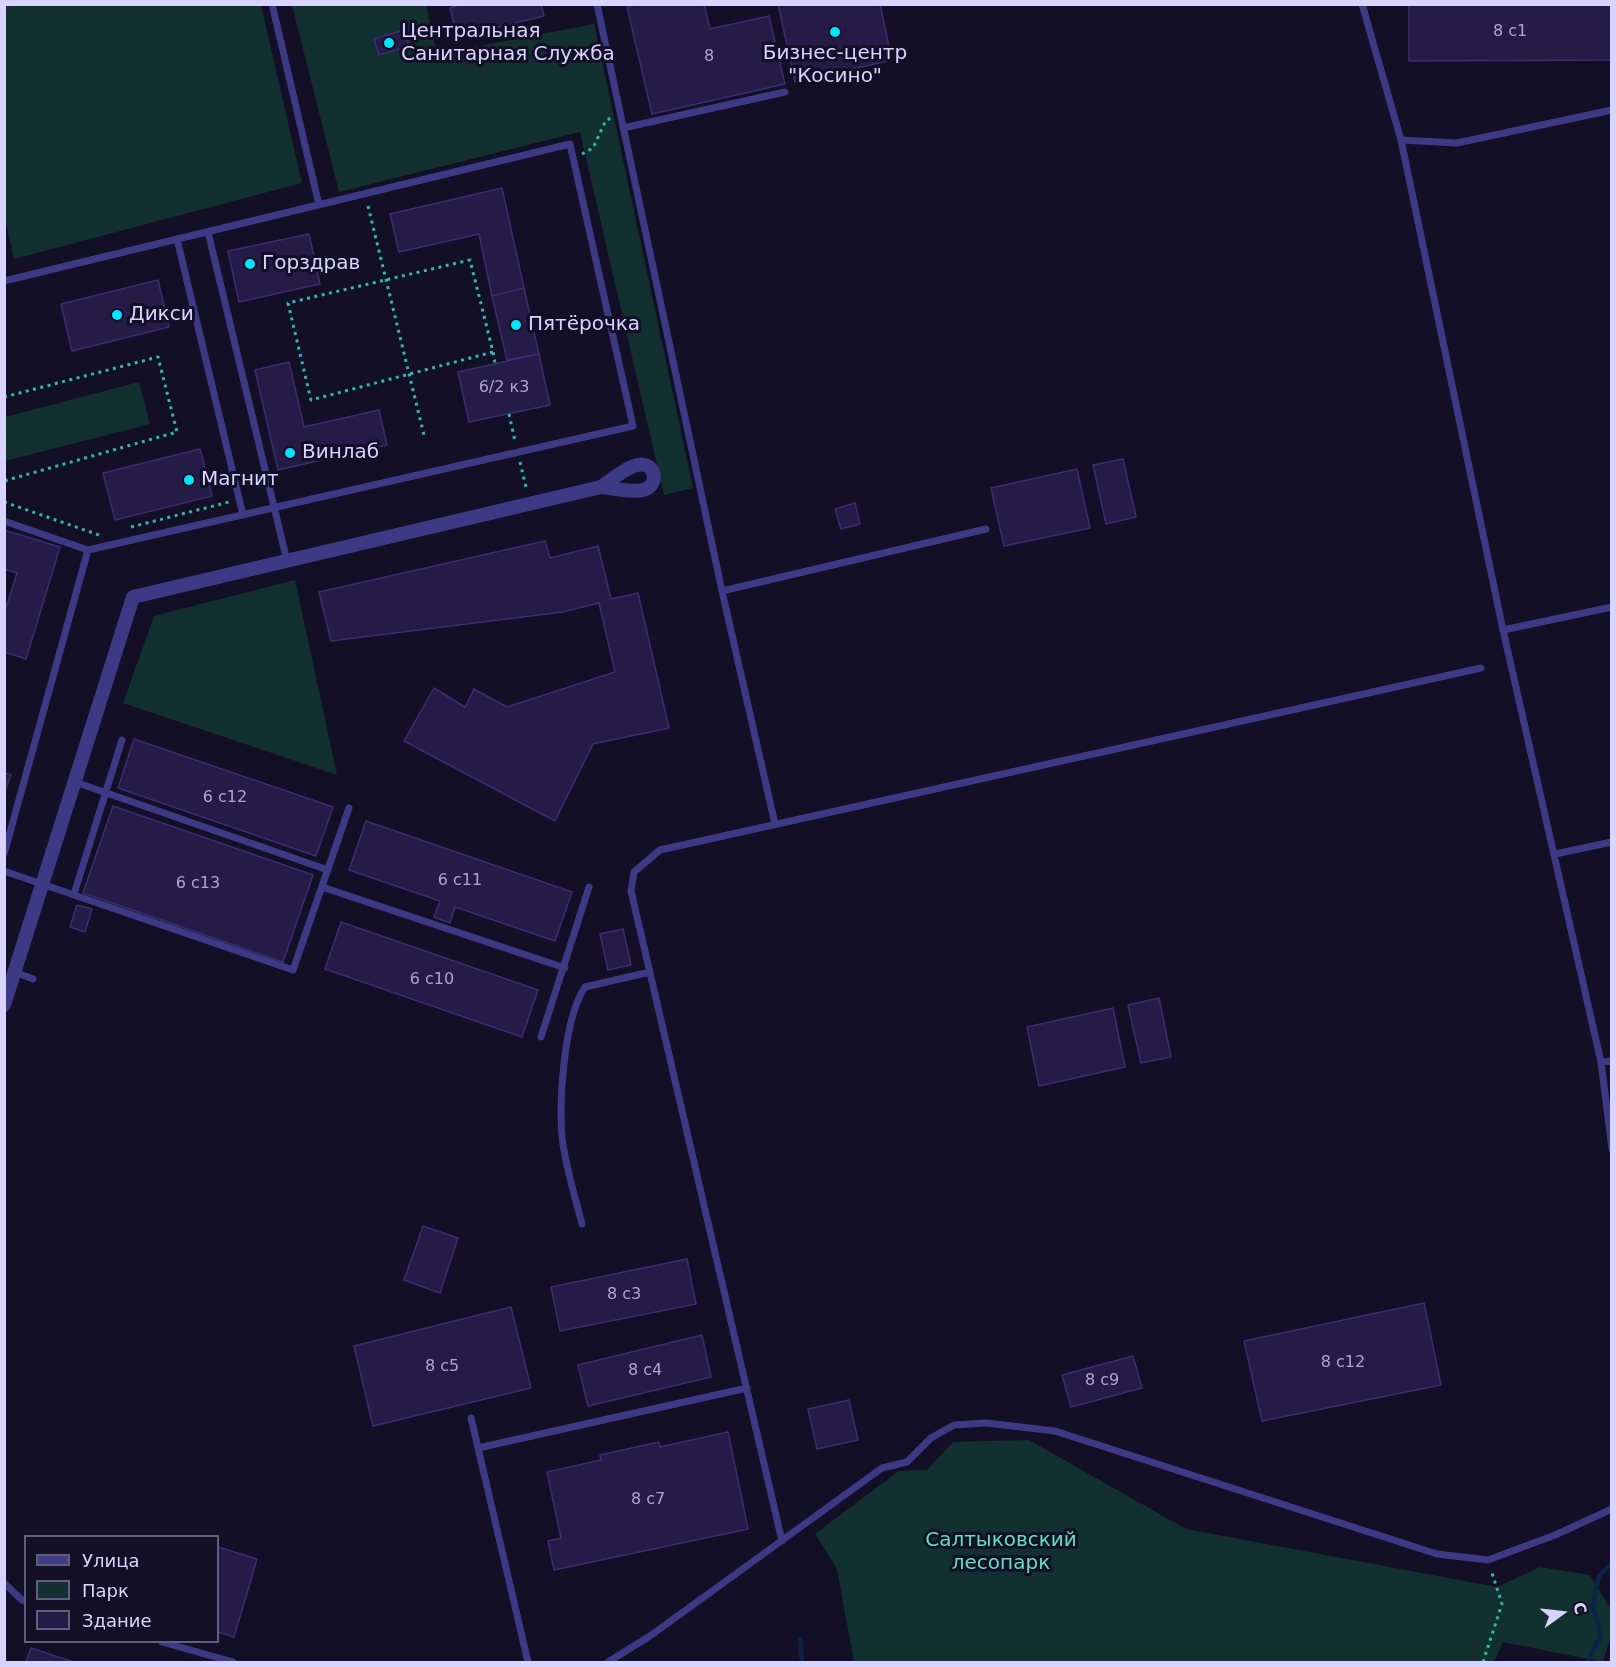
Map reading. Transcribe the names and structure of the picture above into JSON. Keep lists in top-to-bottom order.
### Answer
{
  "parks": ["Салтыковский лесопарк"],
  "places": [
    "Бизнес-центр \"Косино\"",
    "Центральная Санитарная Служба",
    "Горздрав",
    "Дикси",
    "Пятёрочка",
    "Винлаб",
    "Магнит"
  ],
  "house_numbers": [
    "8 с1",
    "8",
    "6/2 к3",
    "6 с12",
    "6 с11",
    "6 с13",
    "6 с10",
    "8 с3",
    "8 с12",
    "8 с5",
    "8 с4",
    "8 с9",
    "8 с7"
  ],
  "legend": ["Улица", "Парк", "Здание"],
  "north": "right"
}
